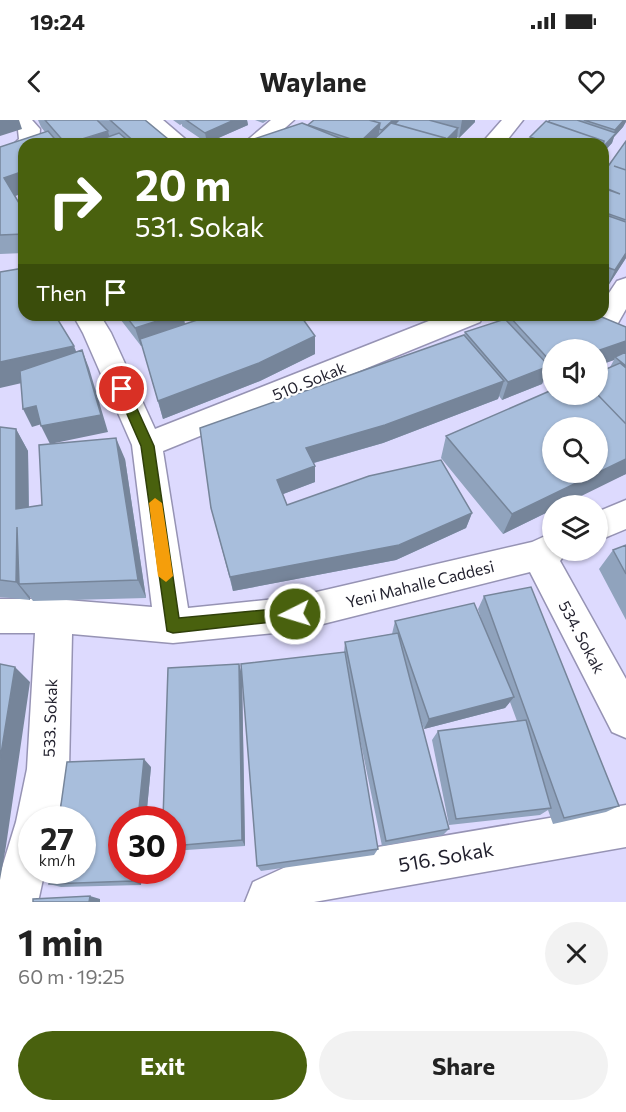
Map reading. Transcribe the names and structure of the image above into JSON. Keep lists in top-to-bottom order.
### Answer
{
  "streets": {
    "street": [
      "510. Sokak",
      "Yeni Mahalle Caddesi",
      "534. Sokak",
      "533. Sokak",
      "516. Sokak"
    ]
  },
  "crossings": [
    ["Yeni Mahalle Caddesi", "533. Sokak"]
  ],
  "page": {
    "status": "19:24",
    "header": "Waylane",
    "turn": ["20 m", "531. Sokak"],
    "then": "Then",
    "speed": "27 km/h",
    "limit": "30",
    "heading": ["1 min", "60 m · 19:25"],
    "buttons": ["Exit", "Share"]
  }
}
